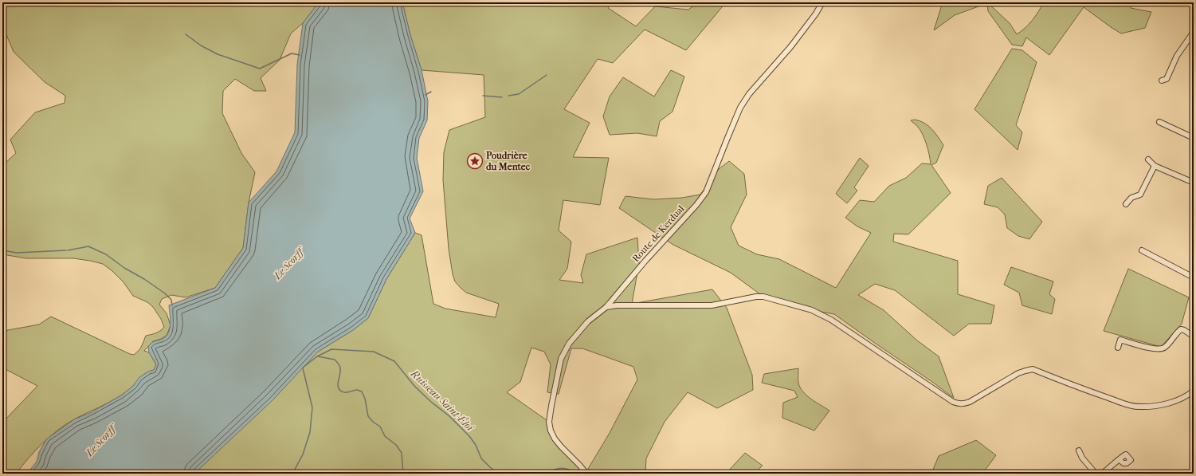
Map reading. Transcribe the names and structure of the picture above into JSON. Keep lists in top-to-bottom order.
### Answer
{
  "streets": {
    "street": ["Route de Kerdual"]
  },
  "water": ["Le Scorff", "Ruisseau Saint-Éloi"],
  "places": {
    "place": ["Poudrière du Mentec"]
  }
}
